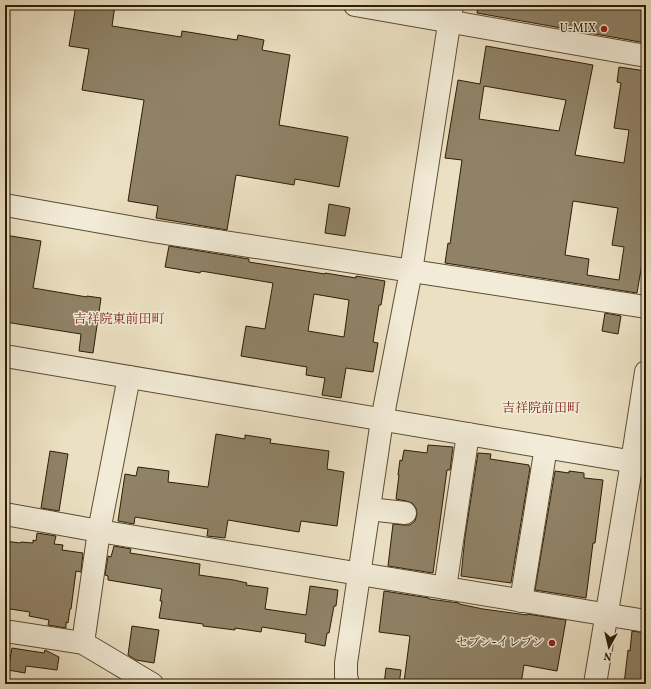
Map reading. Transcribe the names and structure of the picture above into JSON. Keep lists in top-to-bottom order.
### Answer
{
  "districts": ["吉祥院東前田町", "吉祥院前田町"],
  "places": ["U-MIX", "セブン-イレブン"],
  "north": "bottom"
}
